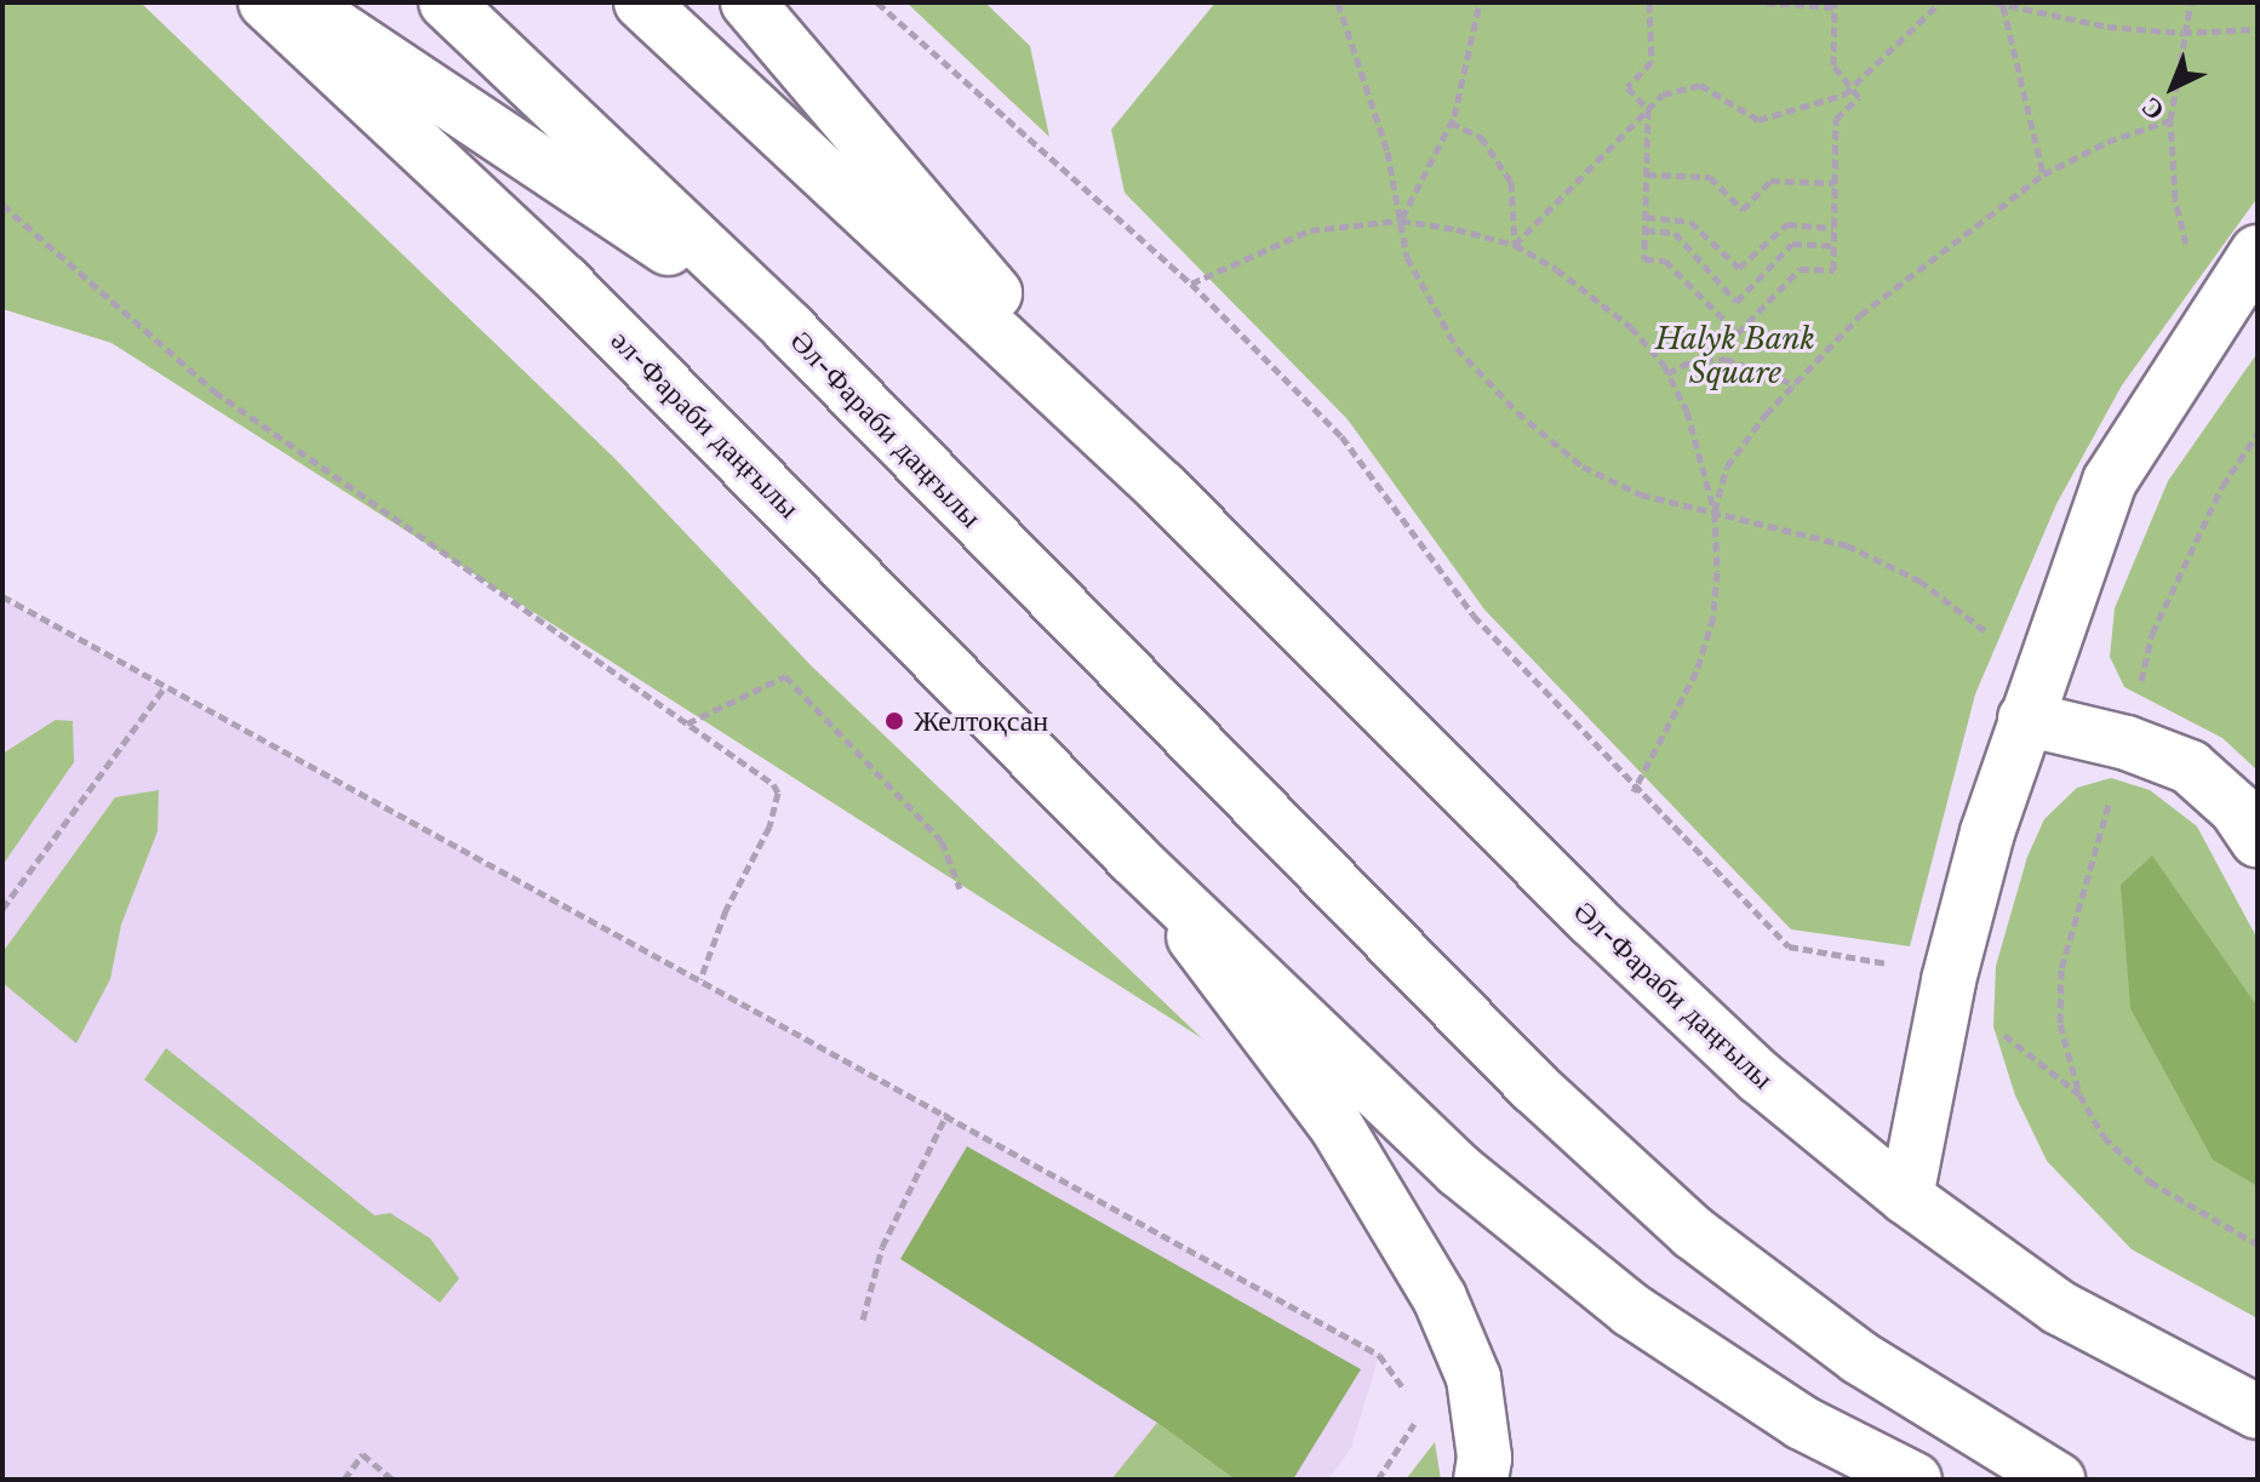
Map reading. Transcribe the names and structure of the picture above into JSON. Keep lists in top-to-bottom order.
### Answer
{
  "streets": {
    "main road": ["әл-Фараби даңғылы", "Әл-Фараби даңғылы"]
  },
  "parks": ["Halyk Bank Square"],
  "places": ["Желтоқсан"],
  "north": "bottom left"
}
